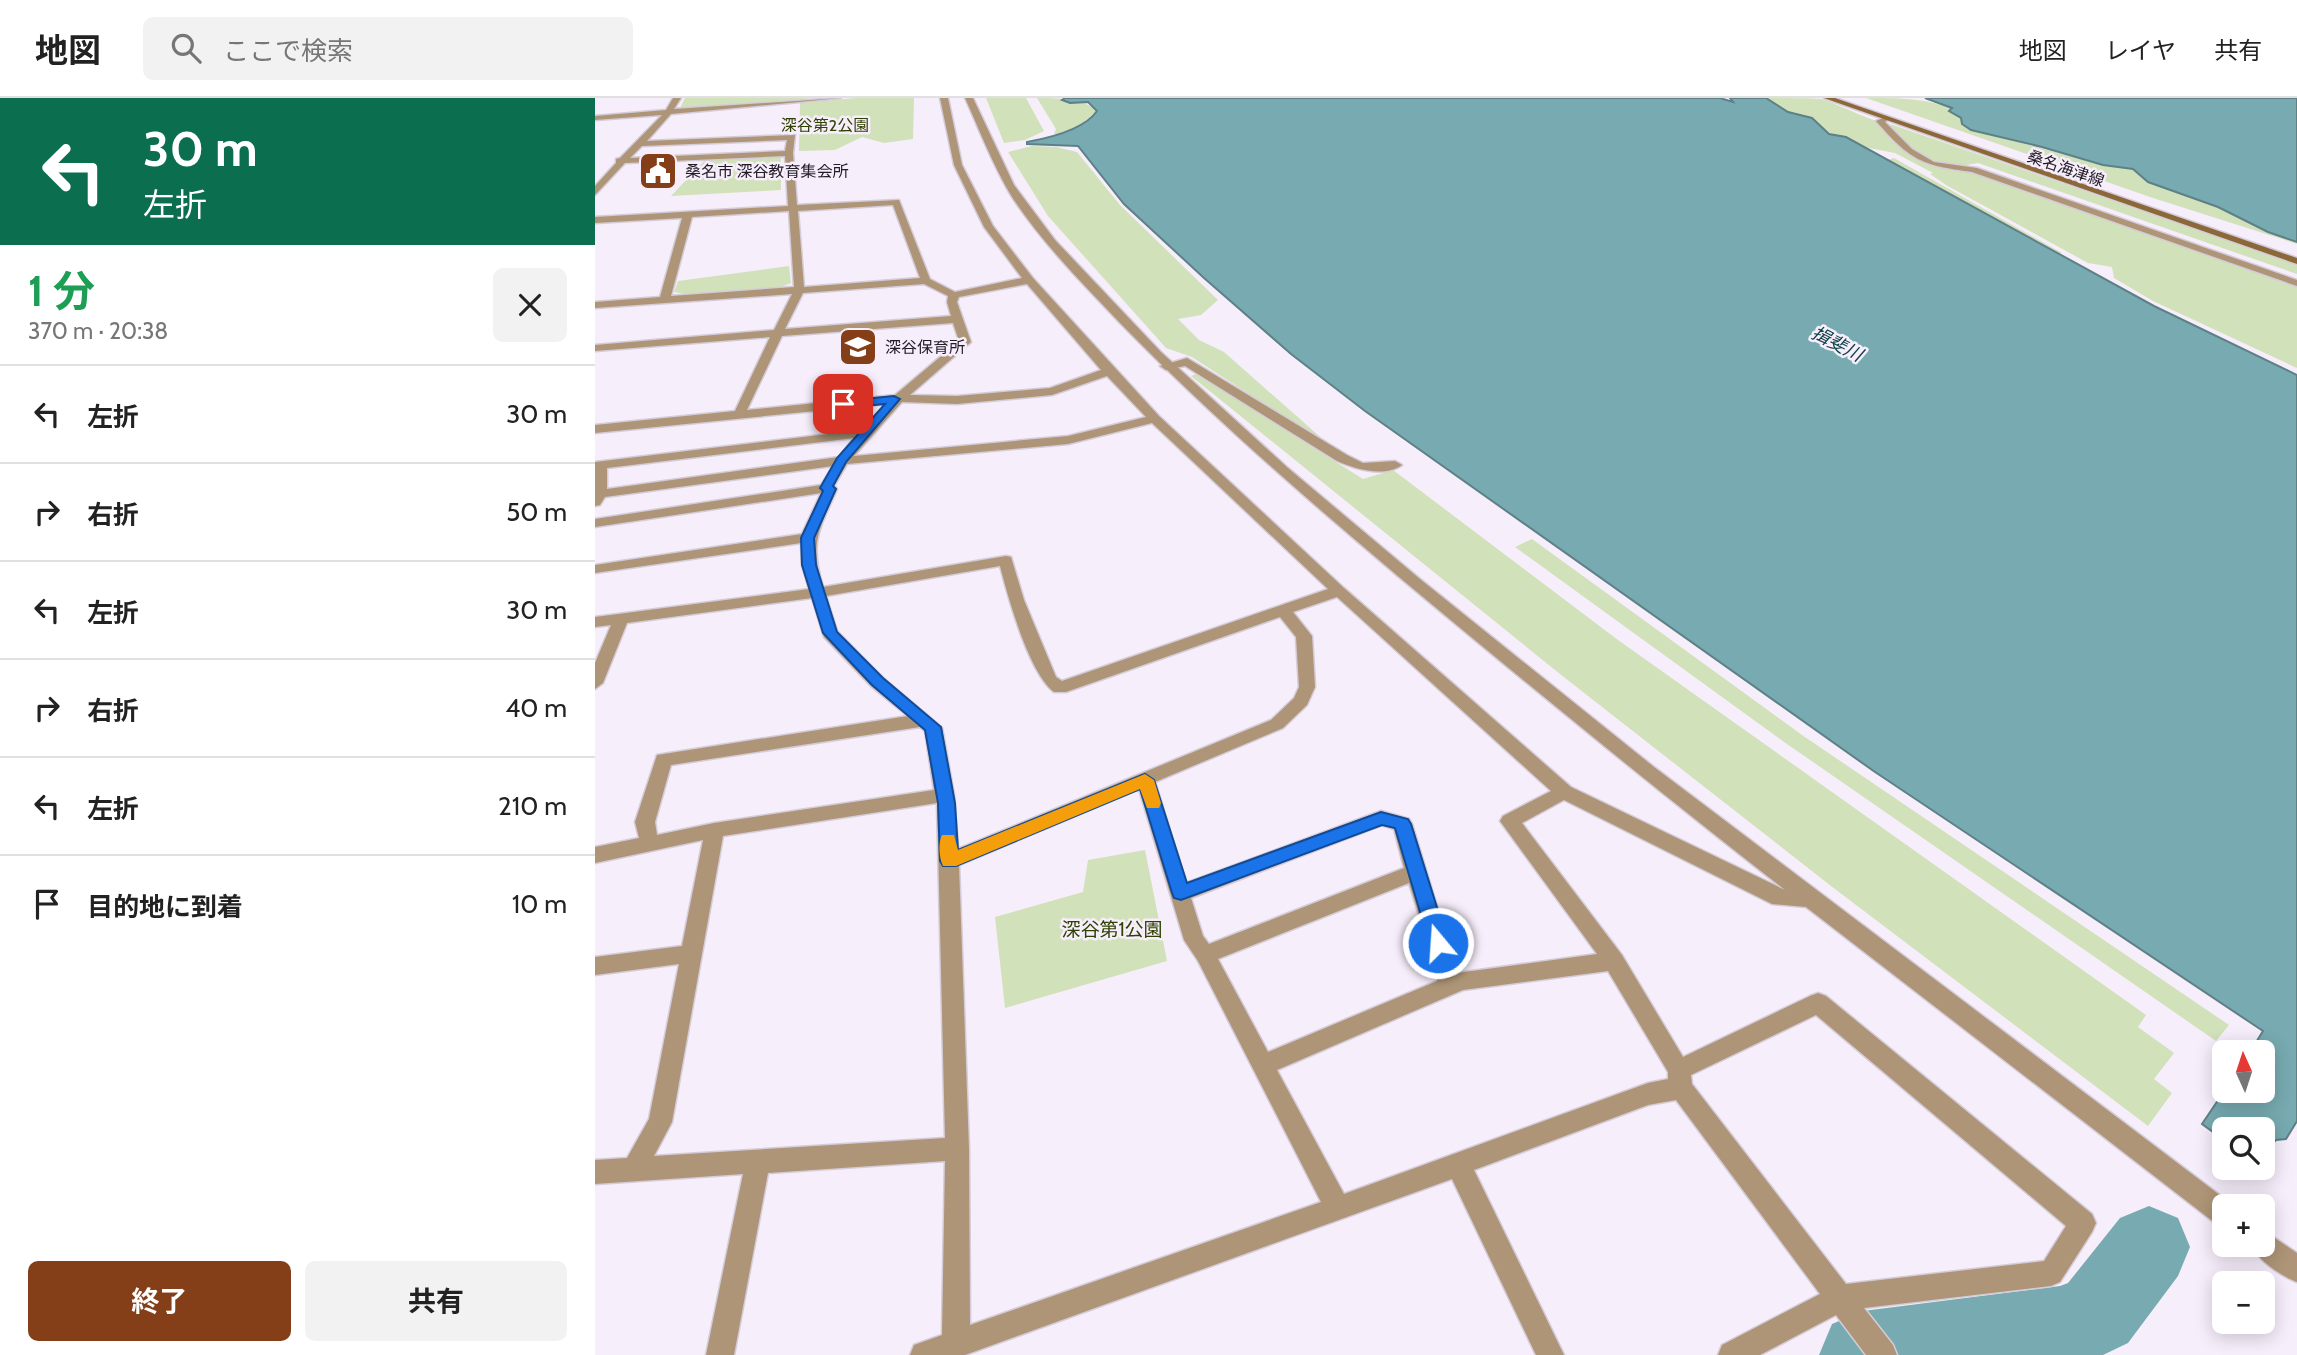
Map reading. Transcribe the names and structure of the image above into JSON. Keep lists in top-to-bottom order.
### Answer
{
  "streets": {
    "main road": ["桑名海津線"]
  },
  "water": ["揖斐川"],
  "parks": ["深谷第2公園", "深谷第1公園"],
  "places": {
    "public building": ["桑名市 深谷教育集会所"],
    "school or university": ["深谷保育所"]
  },
  "north": "top",
  "page": {
    "header": "地図",
    "search": "ここで検索",
    "nav": ["地図", "レイヤ", "共有"],
    "turn": ["30 m", "左折"],
    "heading": ["1 分", "370 m · 20:38"],
    "list": [
      {
        "name": "左折",
        "value": "30 m"
      },
      {
        "name": "右折",
        "value": "50 m"
      },
      {
        "name": "左折",
        "value": "30 m"
      },
      {
        "name": "右折",
        "value": "40 m"
      },
      {
        "name": "左折",
        "value": "210 m"
      },
      {
        "name": "目的地に到着",
        "value": "10 m"
      }
    ],
    "map_buttons": ["+", "−"],
    "buttons": ["終了", "共有"]
  }
}
